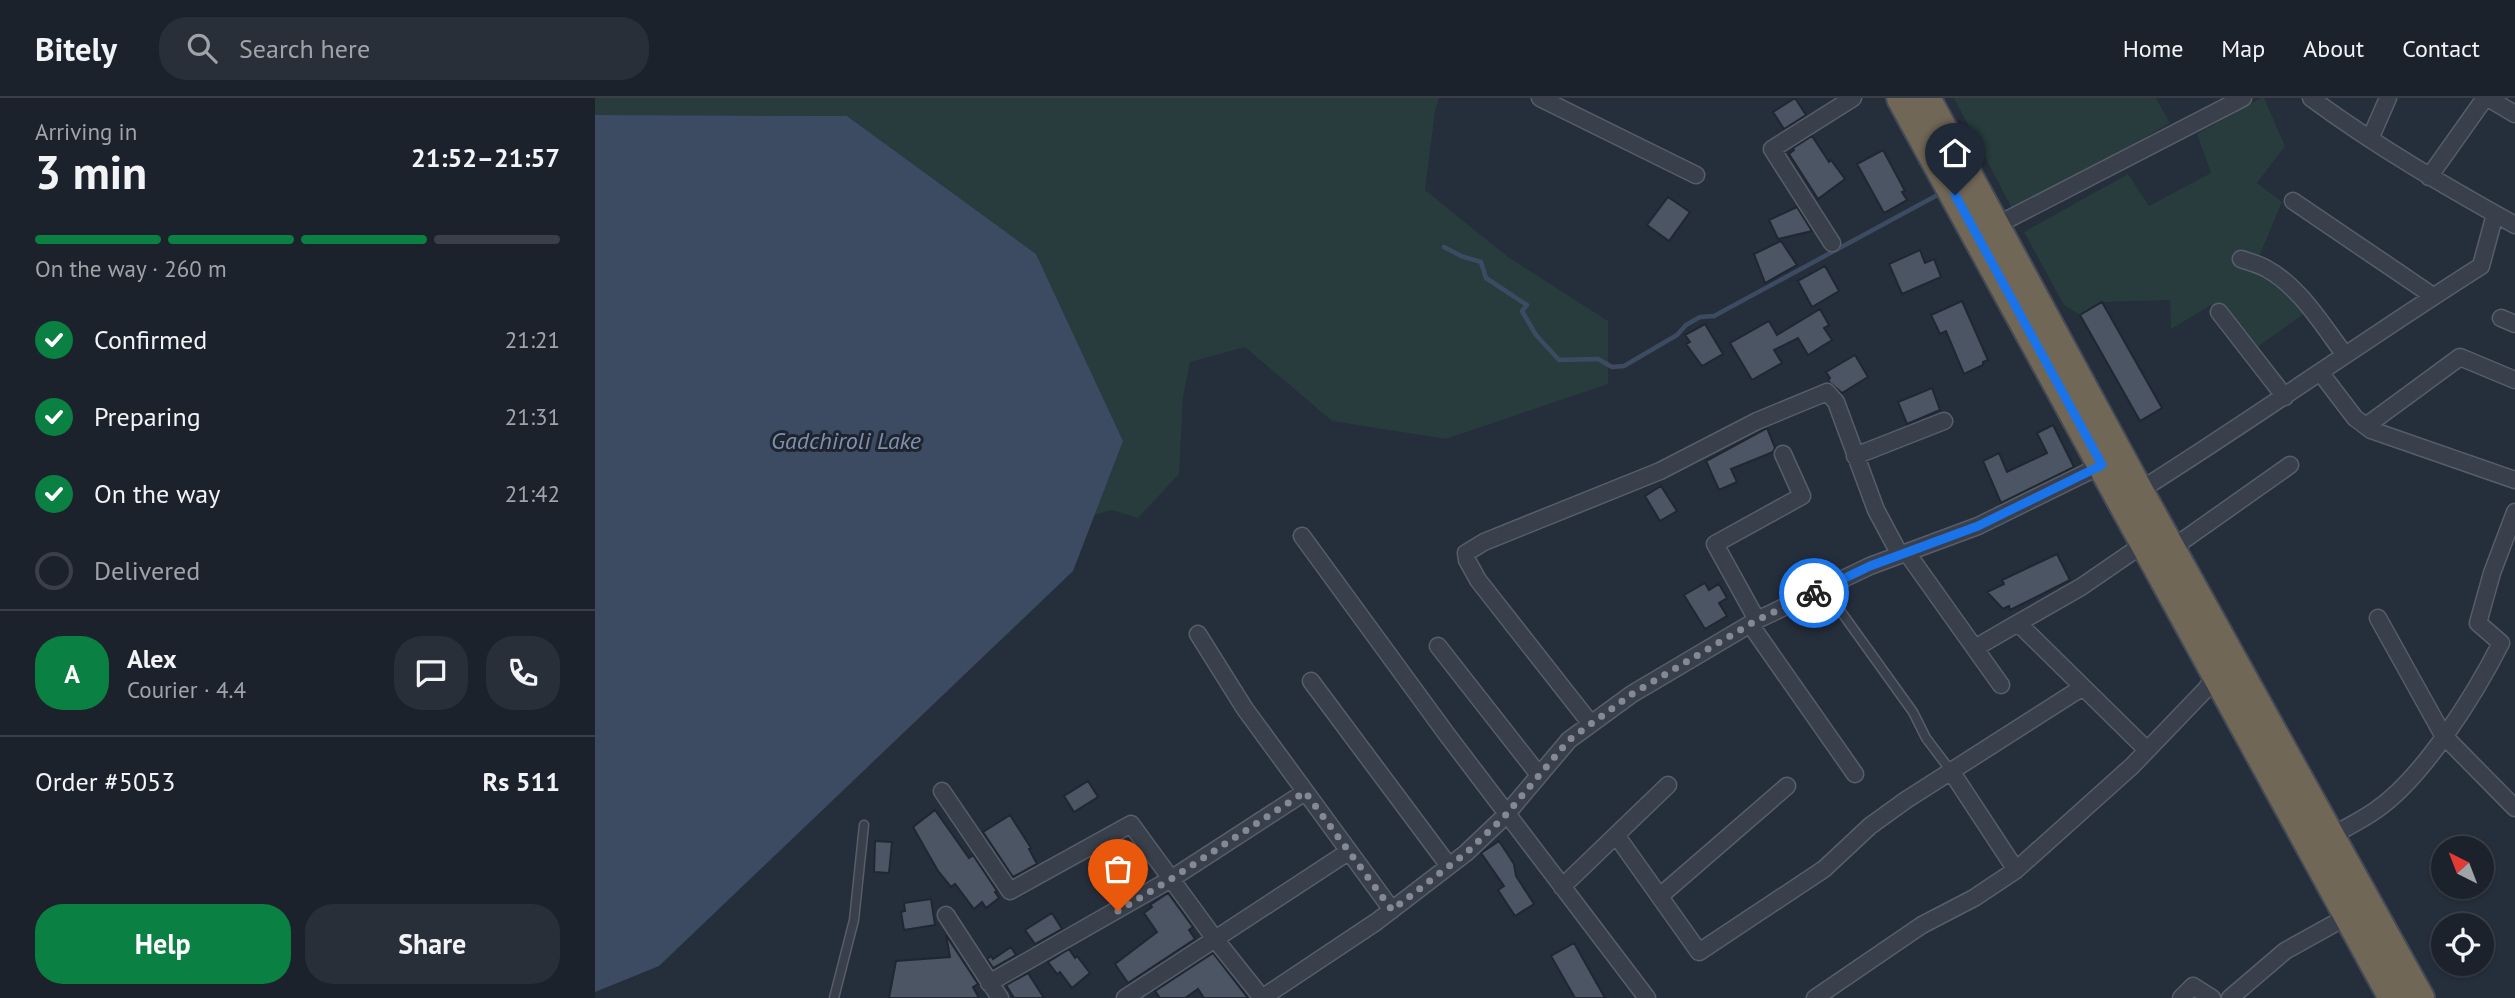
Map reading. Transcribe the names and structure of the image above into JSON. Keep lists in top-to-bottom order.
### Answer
{
  "water": ["Gadchiroli Lake"],
  "north": "top left",
  "page": {
    "header": "Bitely",
    "search": "Search here",
    "nav": [
      "Home",
      "Map",
      "About",
      "Contact"
    ],
    "heading": ["3 min", "Arriving in", "21:52–21:57"],
    "panel": [
      "Alex",
      "Courier · 4.4",
      "Order #5053",
      "Rs 511"
    ],
    "bar": "On the way · 260 m",
    "list": [
      ["Confirmed", "21:21"],
      ["Preparing", "21:31"],
      ["On the way", "21:42"],
      "Delivered"
    ],
    "round": "A",
    "buttons": ["Help", "Share"]
  }
}
